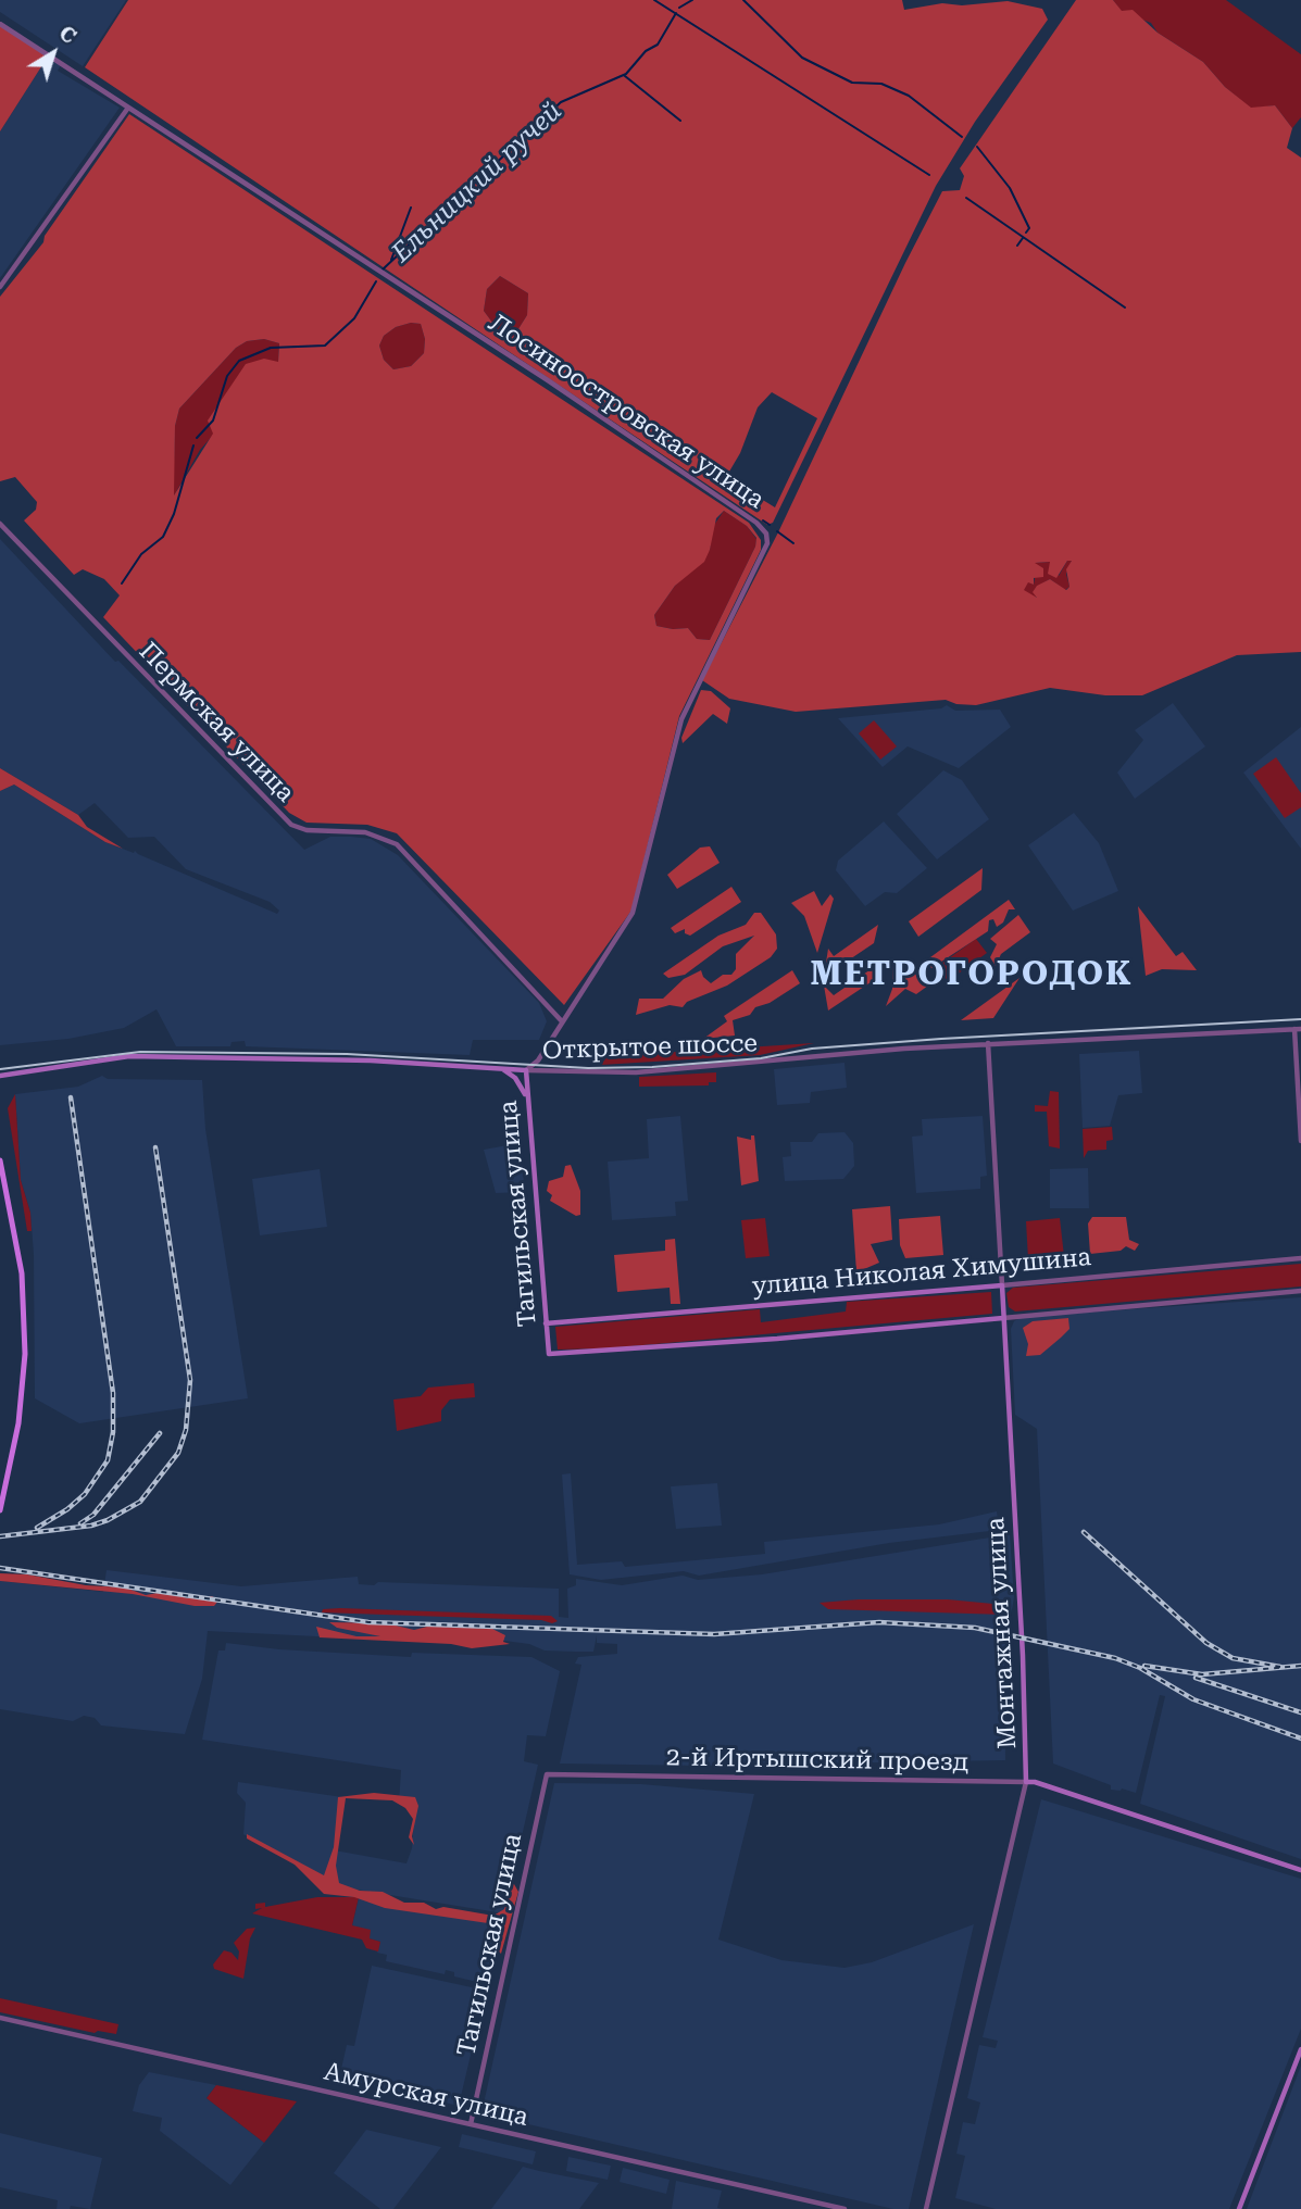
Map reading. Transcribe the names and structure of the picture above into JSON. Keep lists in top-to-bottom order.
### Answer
{
  "streets": {
    "main road": [
      "Открытое шоссе",
      "Тагильская улица",
      "улица Николая Химушина",
      "Монтажная улица",
      "2-й Иртышский проезд"
    ],
    "street": ["Лосиноостровская улица", "Пермская улица", "Амурская улица"]
  },
  "crossings": [
    ["Лосиноостровская улица", "Пермская улица"],
    ["Лосиноостровская улица", "Открытое шоссе"],
    ["Лосиноостровская улица", "Тагильская улица"],
    ["Открытое шоссе", "Тагильская улица"],
    ["Открытое шоссе", "Монтажная улица"],
    ["Тагильская улица", "улица Николая Химушина"],
    ["Тагильская улица", "2-й Иртышский проезд"],
    ["Тагильская улица", "Амурская улица"],
    ["улица Николая Химушина", "Монтажная улица"],
    ["Монтажная улица", "2-й Иртышский проезд"]
  ],
  "districts": ["МЕТРОГОРОДОК"],
  "water": ["Ельницкий ручей"],
  "north": "top right"
}
